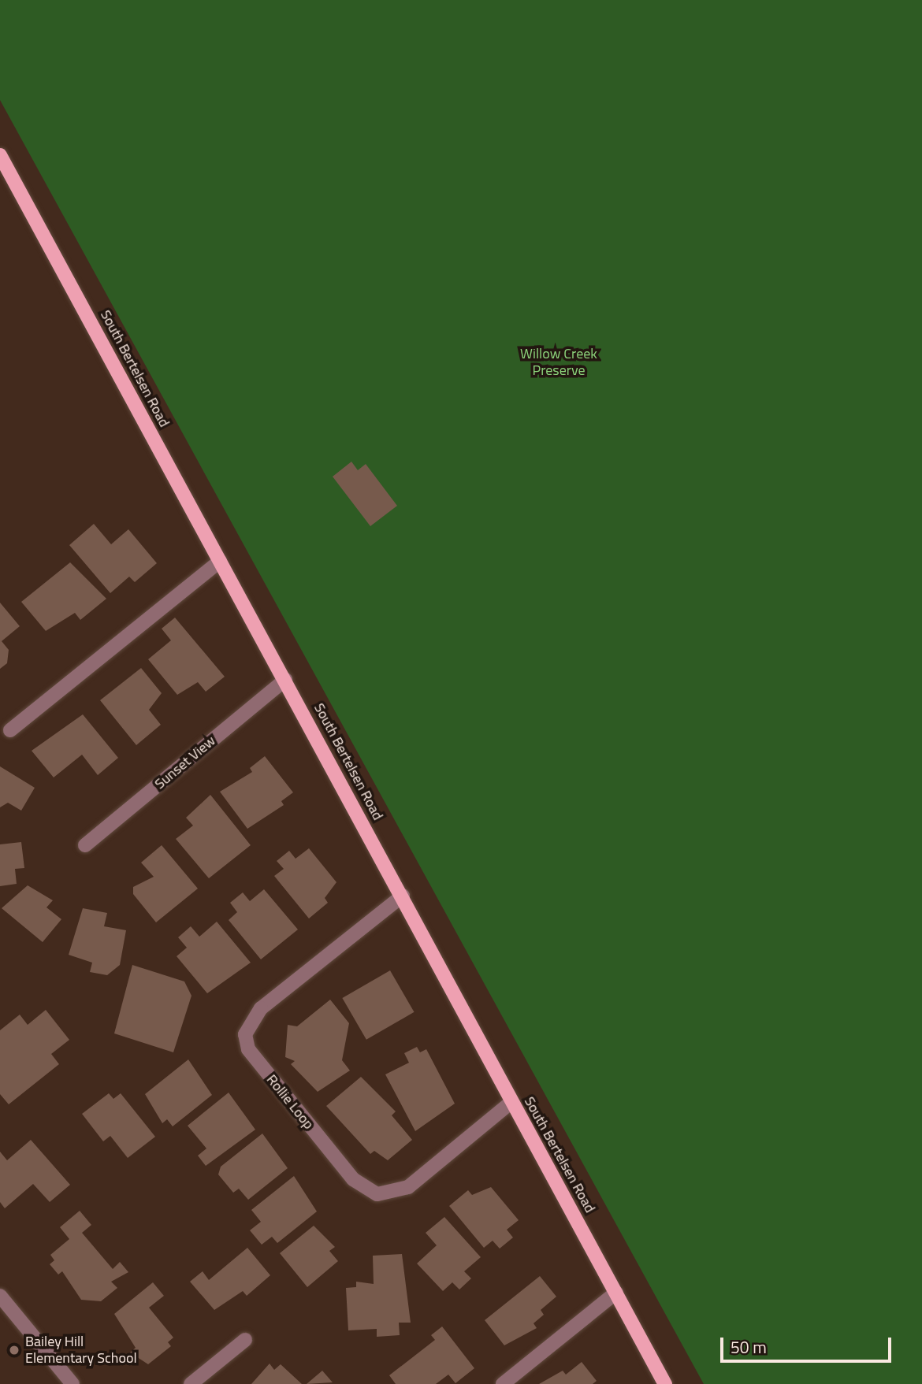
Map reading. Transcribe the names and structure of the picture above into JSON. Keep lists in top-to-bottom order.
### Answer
{
  "streets": {
    "main road": ["South Bertelsen Road"],
    "street": ["Sunset View", "Rollie Loop"]
  },
  "crossings": [
    ["South Bertelsen Road", "Sunset View"],
    ["South Bertelsen Road", "Rollie Loop"]
  ],
  "parks": ["Willow Creek Preserve"],
  "places": ["Bailey Hill Elementary School"],
  "scale_bar": "50 m"
}
